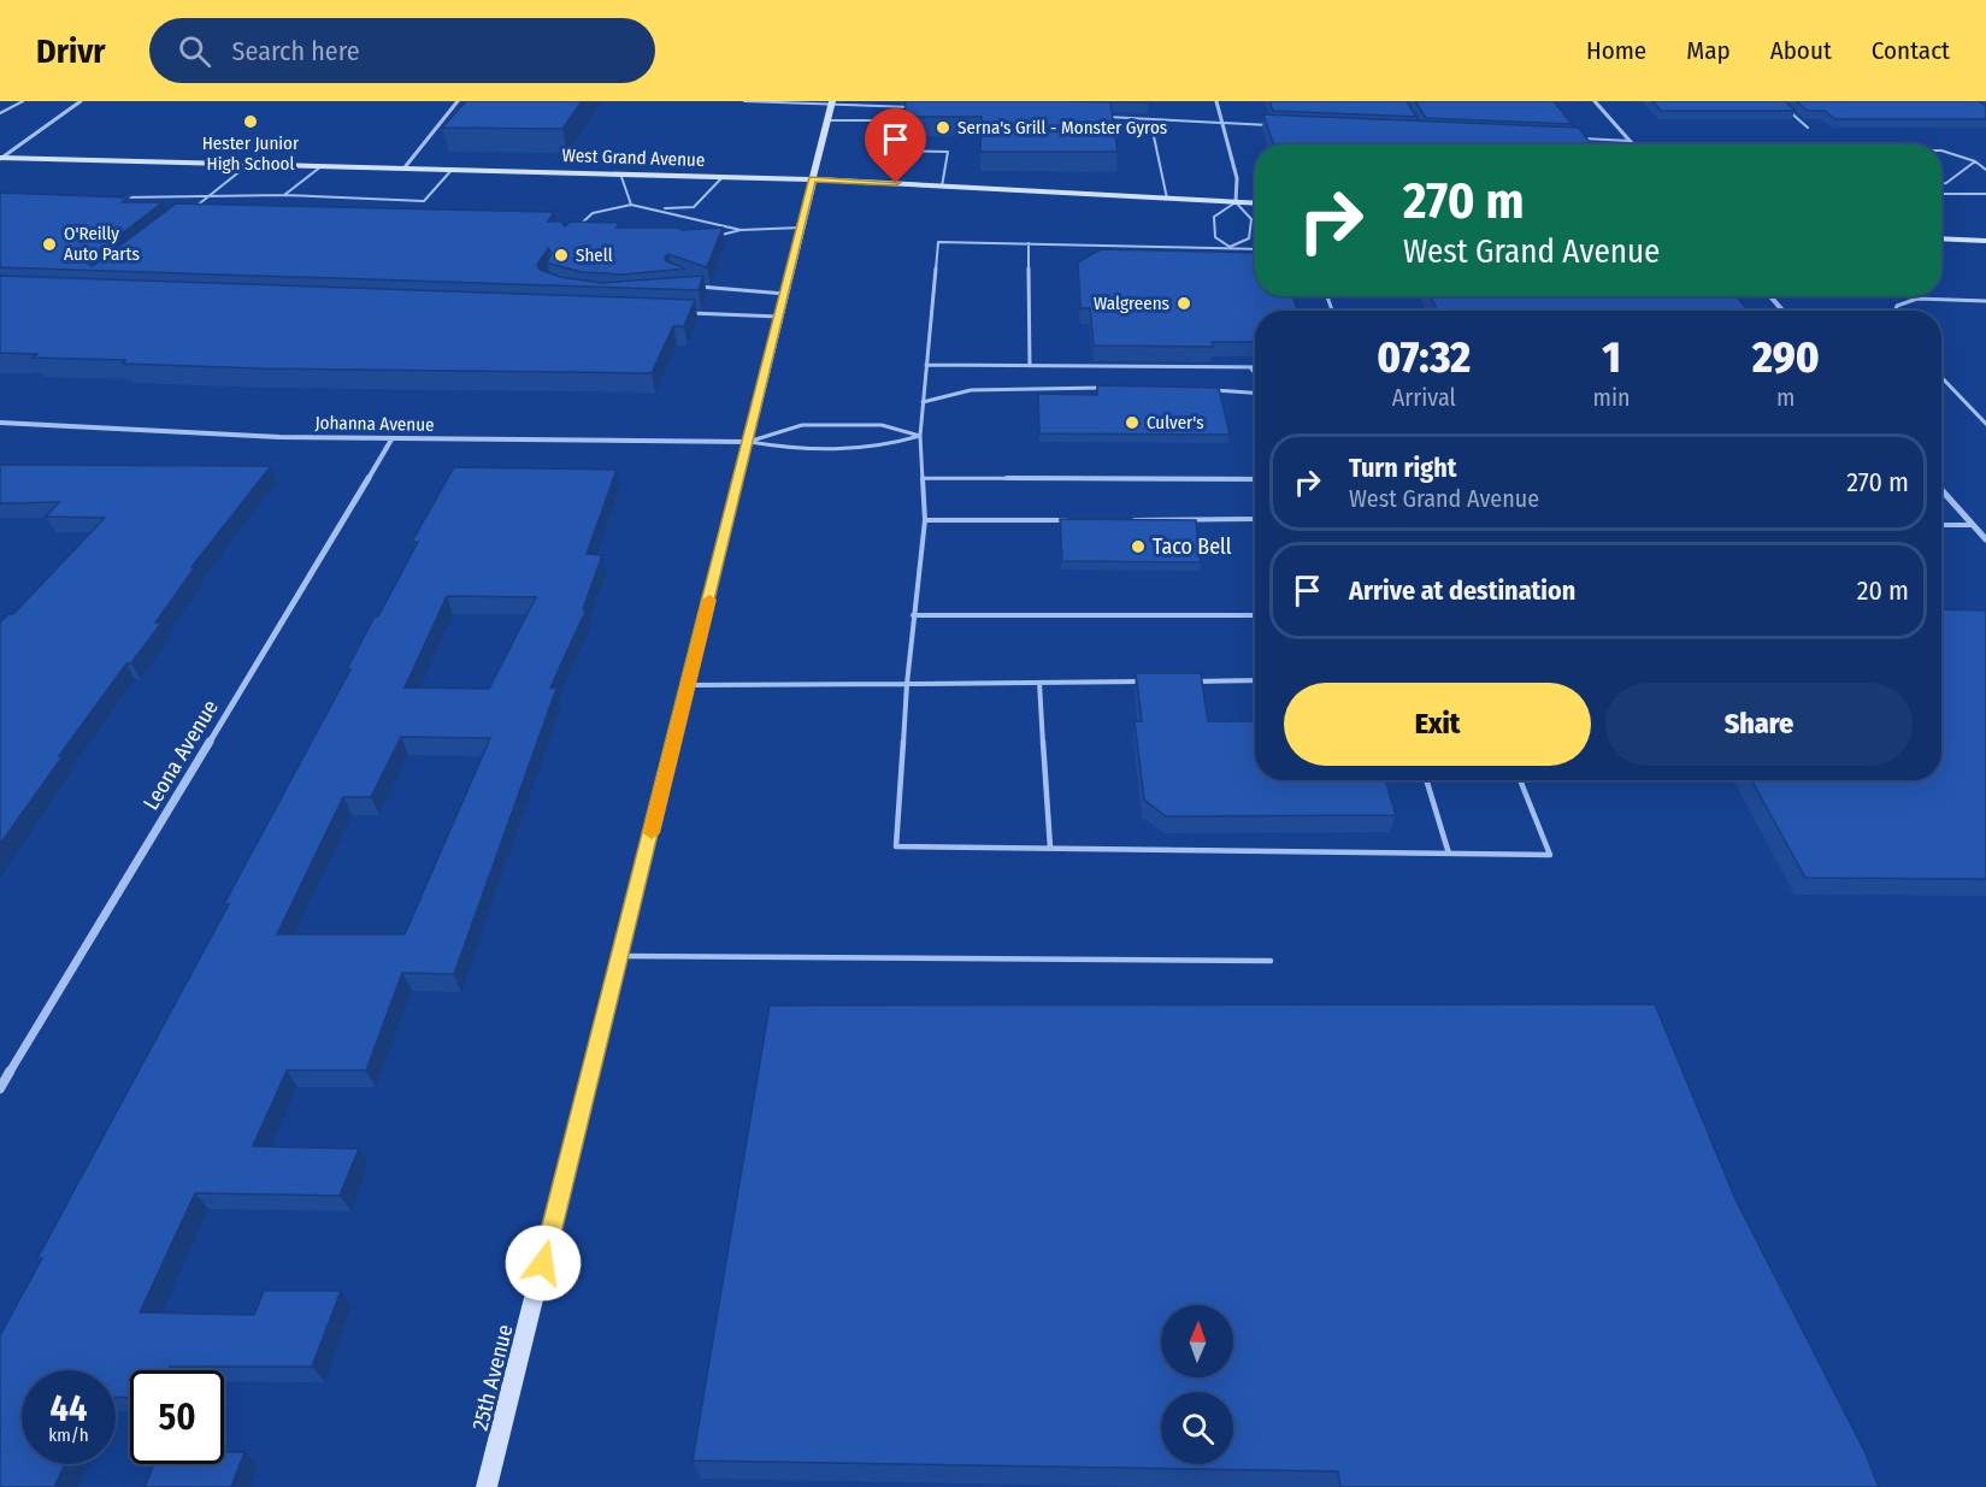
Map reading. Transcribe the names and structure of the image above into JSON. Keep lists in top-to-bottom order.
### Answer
{
  "streets": {
    "main road": ["West Grand Avenue", "25th Avenue"],
    "street": ["Johanna Avenue", "Leona Avenue"]
  },
  "crossings": [
    ["West Grand Avenue", "25th Avenue"],
    ["Johanna Avenue", "Leona Avenue"],
    ["Johanna Avenue", "25th Avenue"]
  ],
  "places": [
    "Hester Junior High School",
    "Serna's Grill - Monster Gyros",
    "O'Reilly Auto Parts",
    "Shell",
    "Walgreens",
    "Culver's",
    "Taco Bell"
  ],
  "north": "top",
  "page": {
    "header": "Drivr",
    "search": "Search here",
    "nav": [
      "Home",
      "Map",
      "About",
      "Contact"
    ],
    "turn": ["270 m", "West Grand Avenue"],
    "eta": [
      "07:32",
      "Arrival",
      "1",
      "min",
      "290",
      "m"
    ],
    "list": [
      {
        "name": "Turn right",
        "note": "West Grand Avenue",
        "value": "270 m"
      },
      {
        "name": "Arrive at destination",
        "value": "20 m"
      }
    ],
    "buttons": ["Exit", "Share"],
    "speed": "44 km/h",
    "limit": "50"
  }
}
